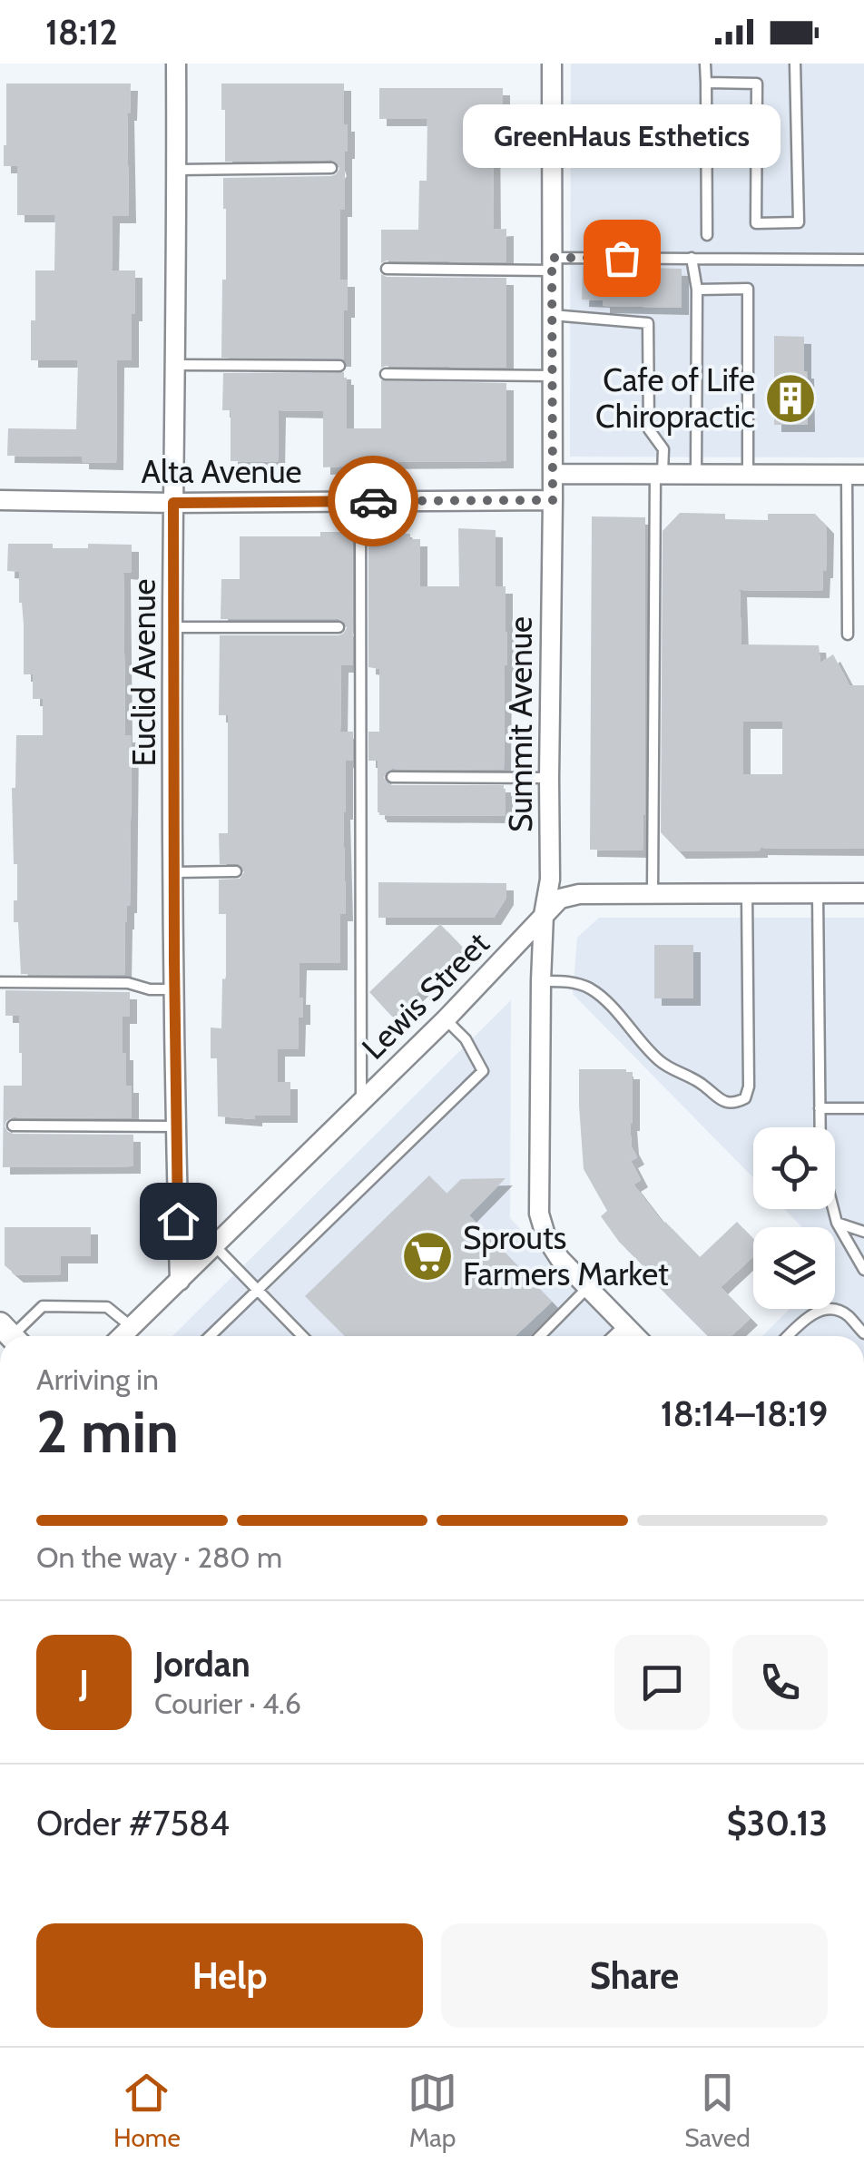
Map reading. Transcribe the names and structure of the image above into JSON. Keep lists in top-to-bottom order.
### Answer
{
  "streets": {
    "street": [
      "Alta Avenue",
      "Euclid Avenue",
      "Summit Avenue",
      "Lewis Street"
    ]
  },
  "crossings": [
    ["Alta Avenue", "Euclid Avenue"],
    ["Alta Avenue", "Summit Avenue"],
    ["Euclid Avenue", "Lewis Street"],
    ["Summit Avenue", "Lewis Street"]
  ],
  "places": {
    "other": ["GreenHaus Esthetics"],
    "building": ["Cafe of Life Chiropractic"],
    "supermarket": ["Sprouts Farmers Market"]
  },
  "page": {
    "status": "18:12",
    "bubble": "GreenHaus Esthetics",
    "heading": ["2 min", "Arriving in", "18:14–18:19"],
    "panel": [
      "Jordan",
      "Courier · 4.6",
      "Order #7584",
      "$30.13"
    ],
    "bar": "On the way · 280 m",
    "round": "J",
    "buttons": ["Help", "Share"],
    "tabs": ["Home", "Map", "Saved"]
  }
}
